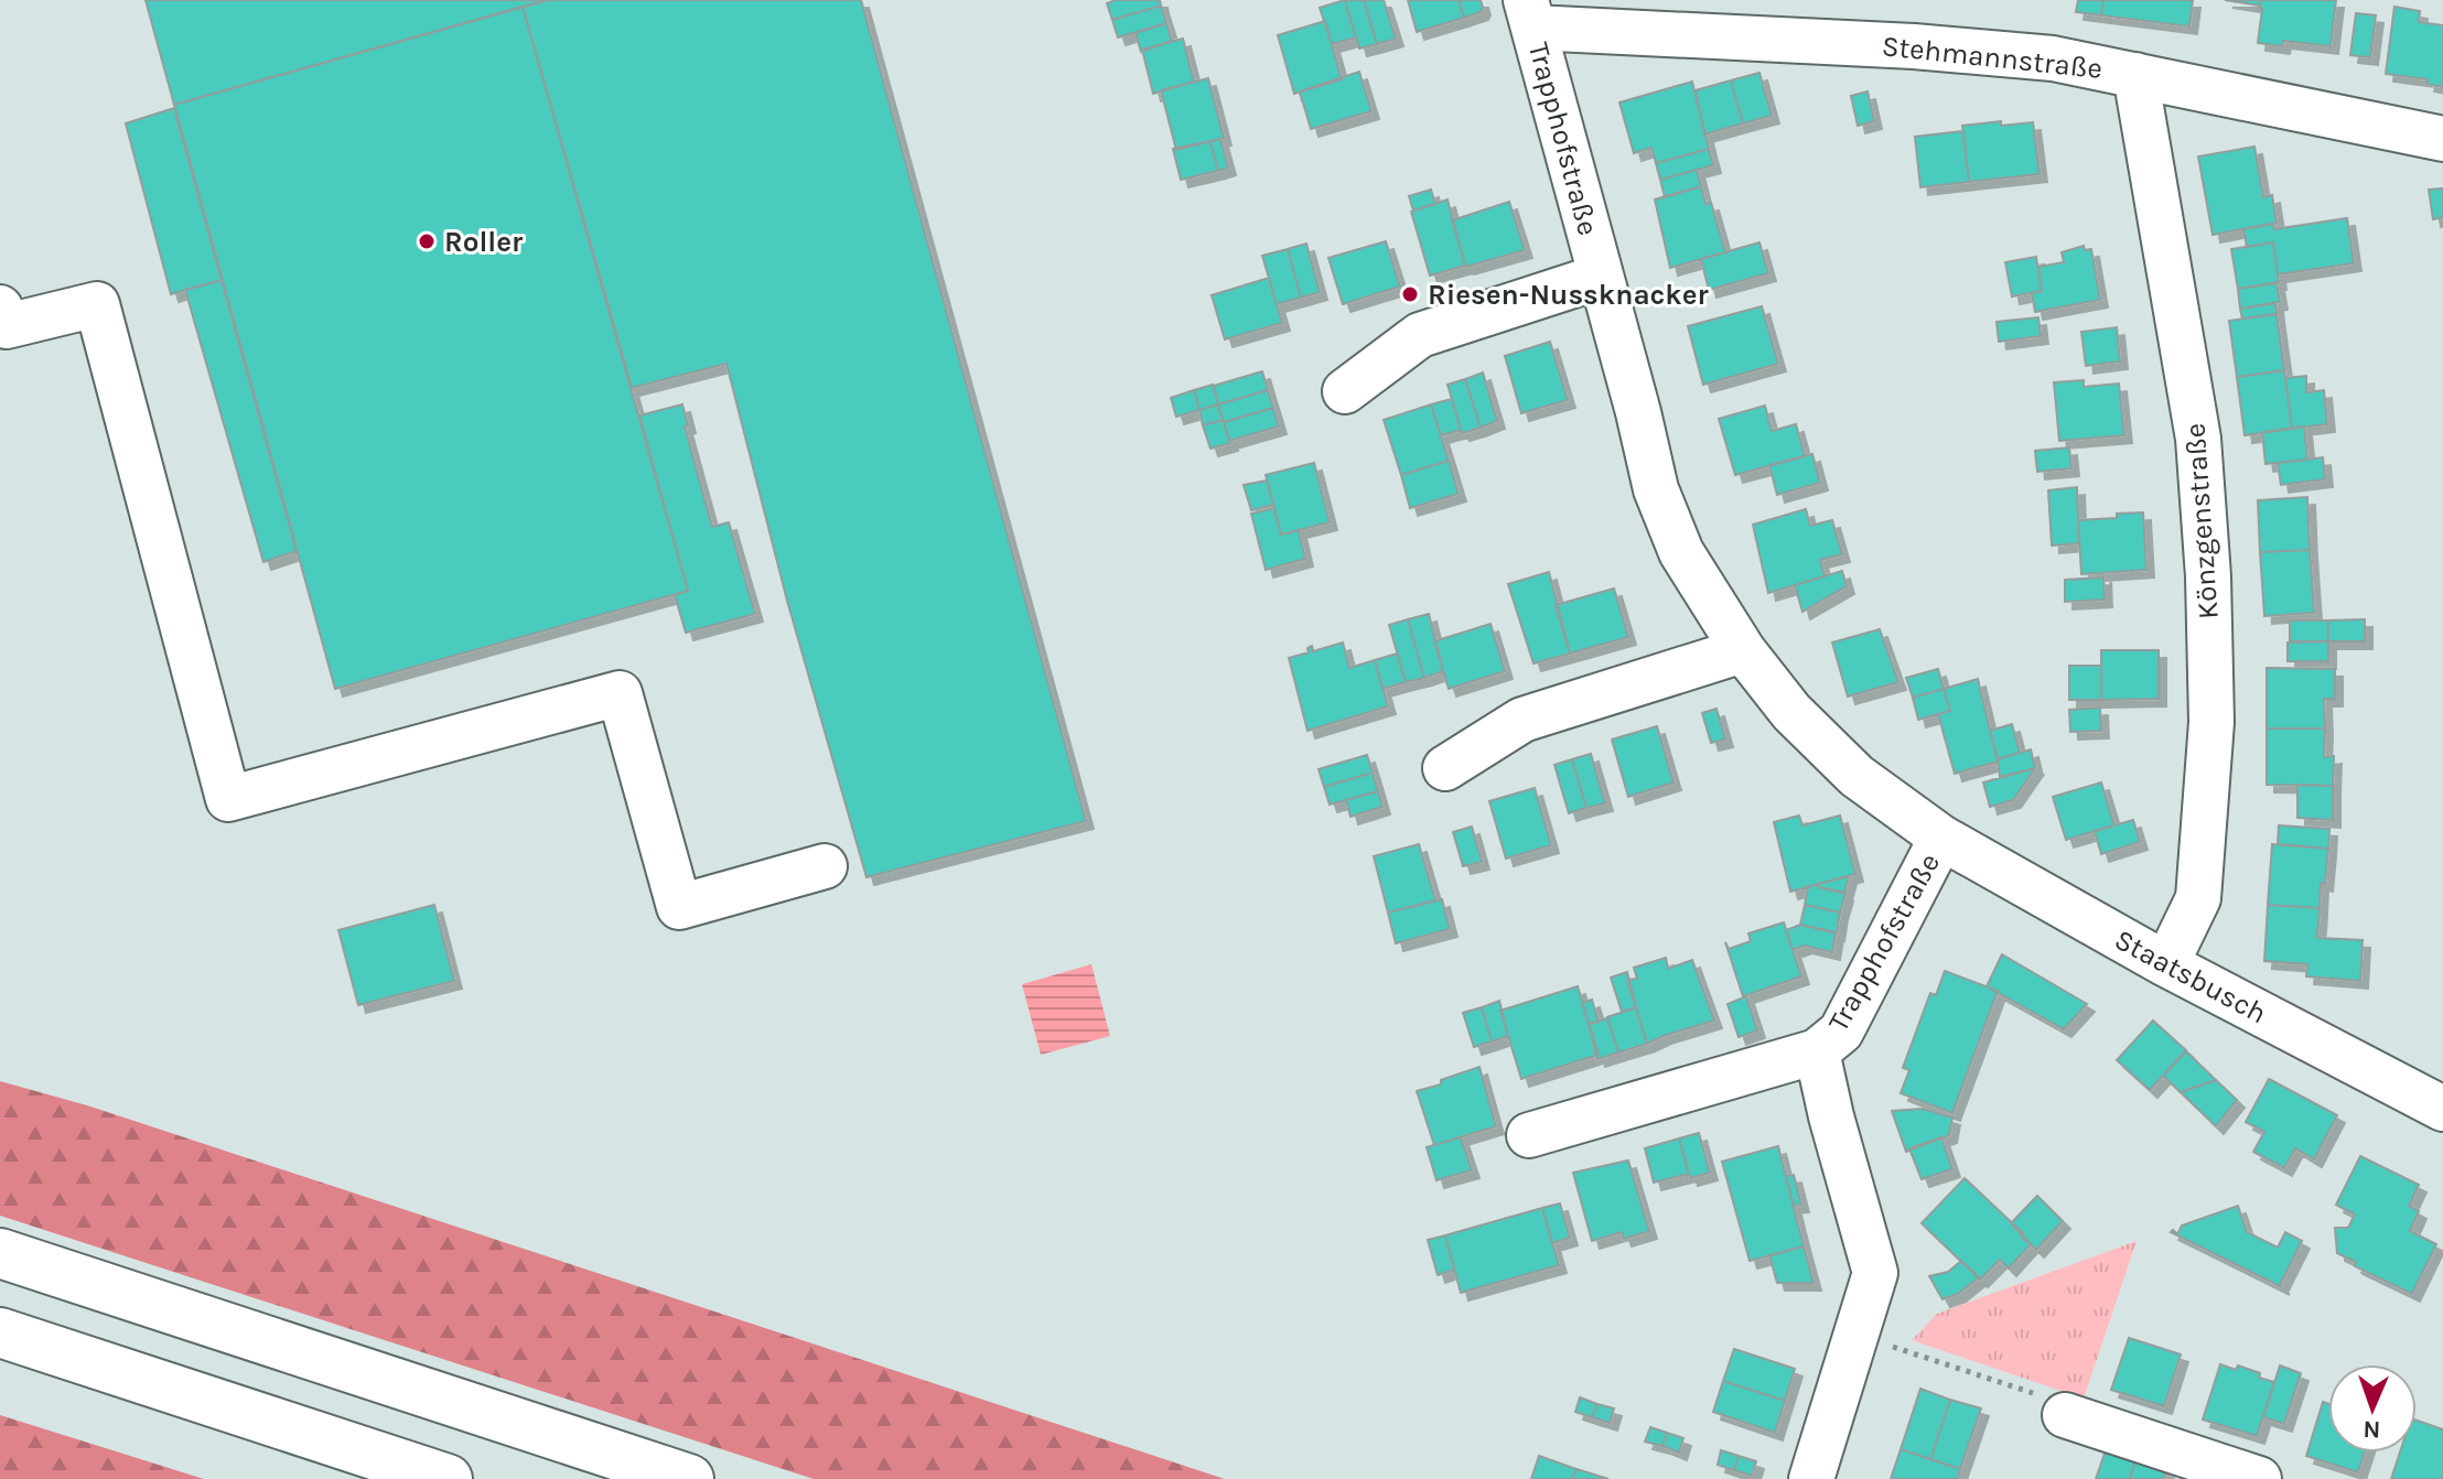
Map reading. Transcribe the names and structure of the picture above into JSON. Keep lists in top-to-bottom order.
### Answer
{
  "streets": {
    "street": [
      "Stehmannstraße",
      "Trapphofstraße",
      "Könzgenstraße",
      "Staatsbusch"
    ]
  },
  "crossings": [
    ["Stehmannstraße", "Trapphofstraße"],
    ["Stehmannstraße", "Könzgenstraße"],
    ["Trapphofstraße", "Staatsbusch"],
    ["Könzgenstraße", "Staatsbusch"]
  ],
  "places": ["Roller", "Riesen-Nussknacker"],
  "north": "bottom"
}
